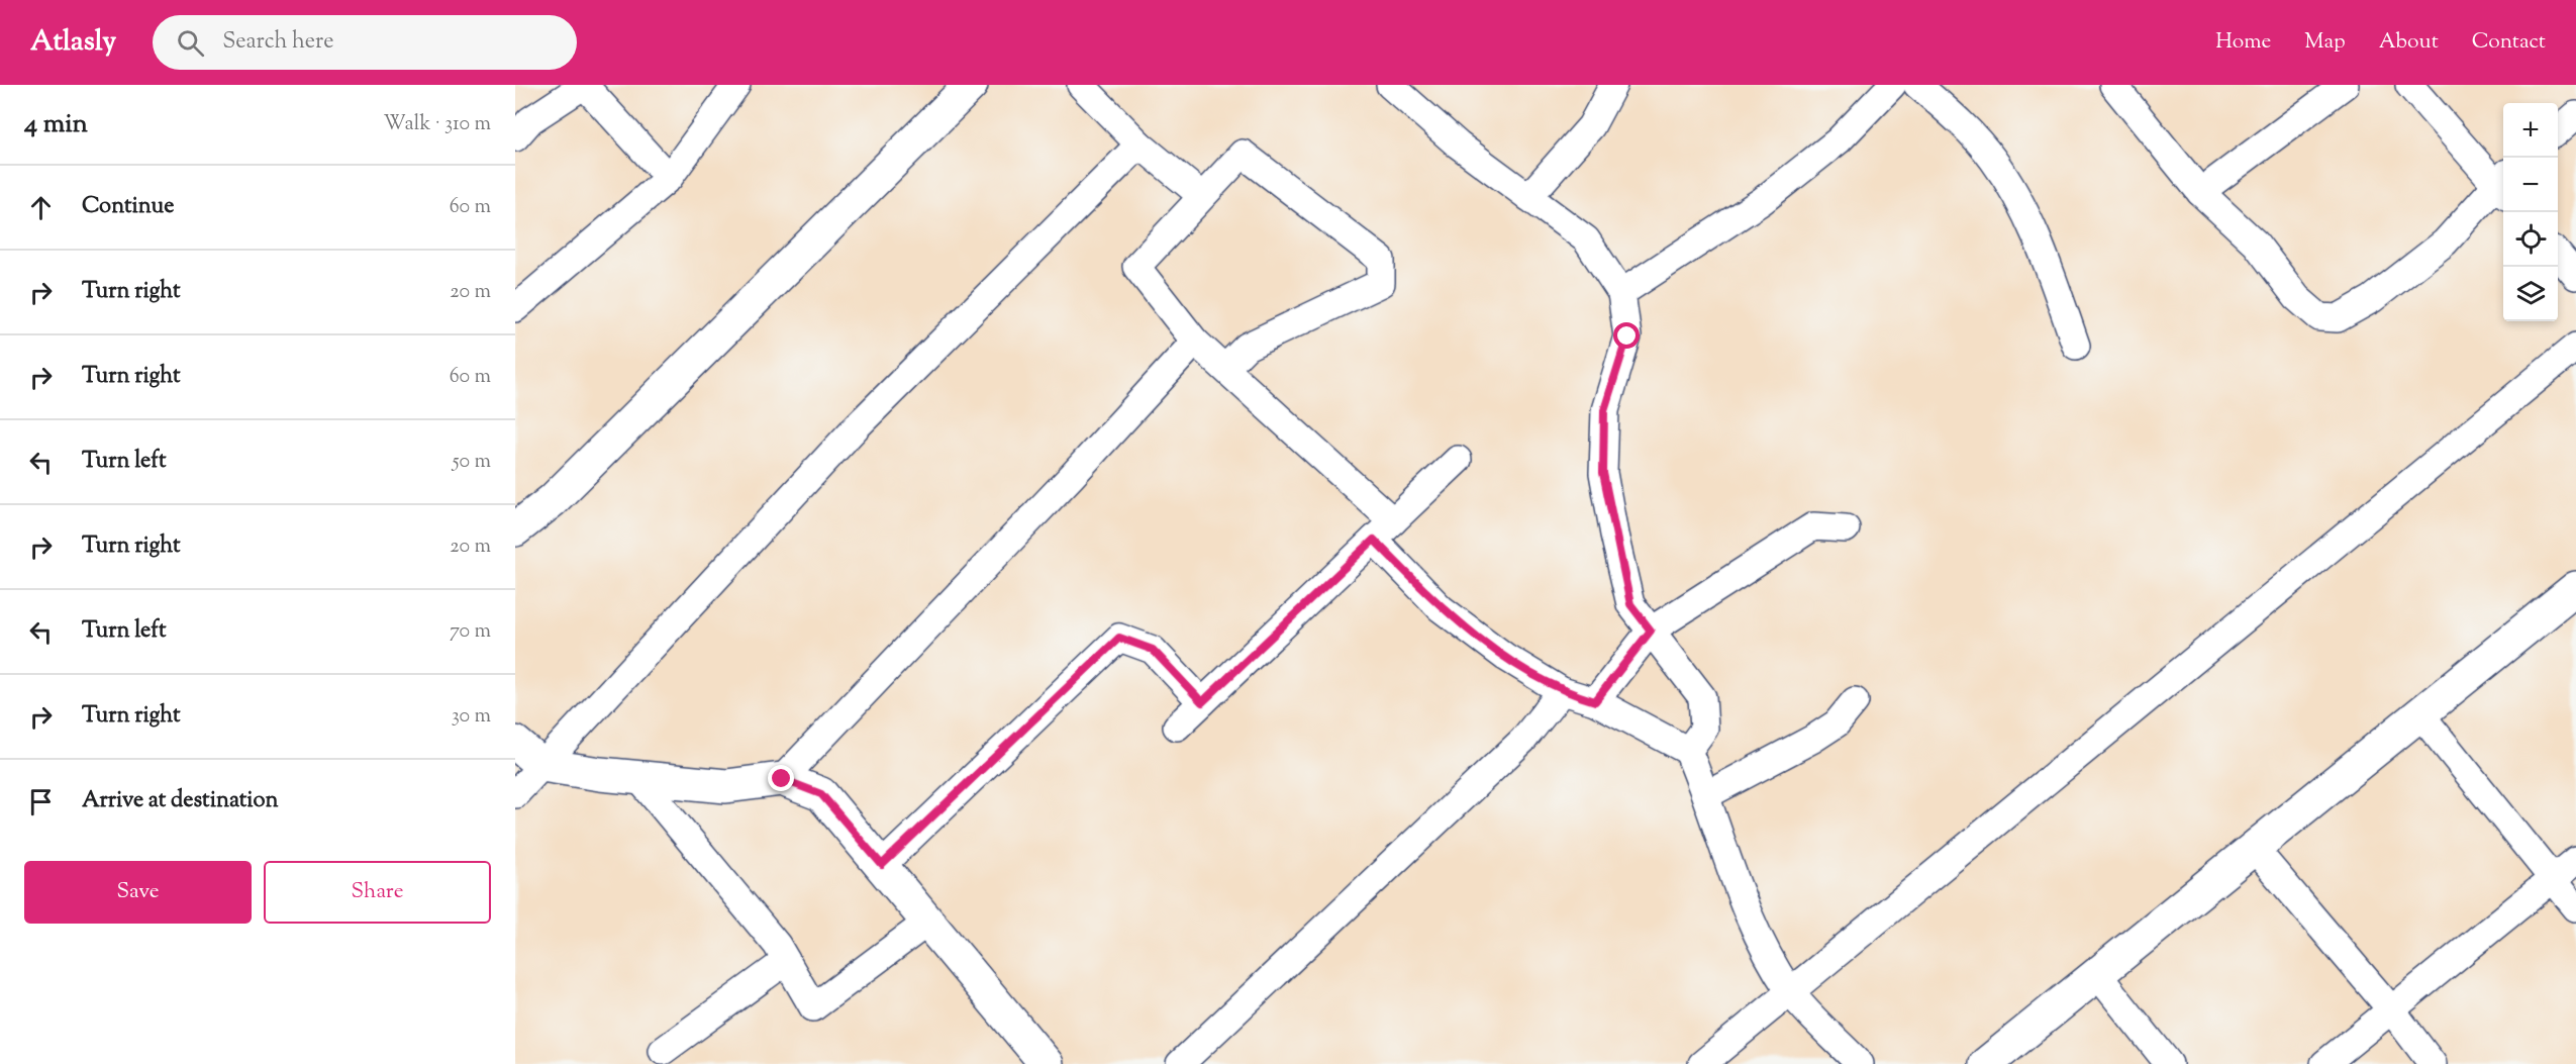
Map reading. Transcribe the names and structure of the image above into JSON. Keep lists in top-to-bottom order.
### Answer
{
  "page": {
    "header": "Atlasly",
    "search": "Search here",
    "nav": [
      "Home",
      "Map",
      "About",
      "Contact"
    ],
    "heading": ["4 min", "Walk · 310 m"],
    "map_buttons": ["+", "−"],
    "list": [
      ["Continue", "60 m"],
      ["Turn right", "20 m"],
      ["Turn right", "60 m"],
      ["Turn left", "50 m"],
      ["Turn right", "20 m"],
      ["Turn left", "70 m"],
      ["Turn right", "30 m"],
      "Arrive at destination"
    ],
    "buttons": ["Save", "Share"]
  }
}
